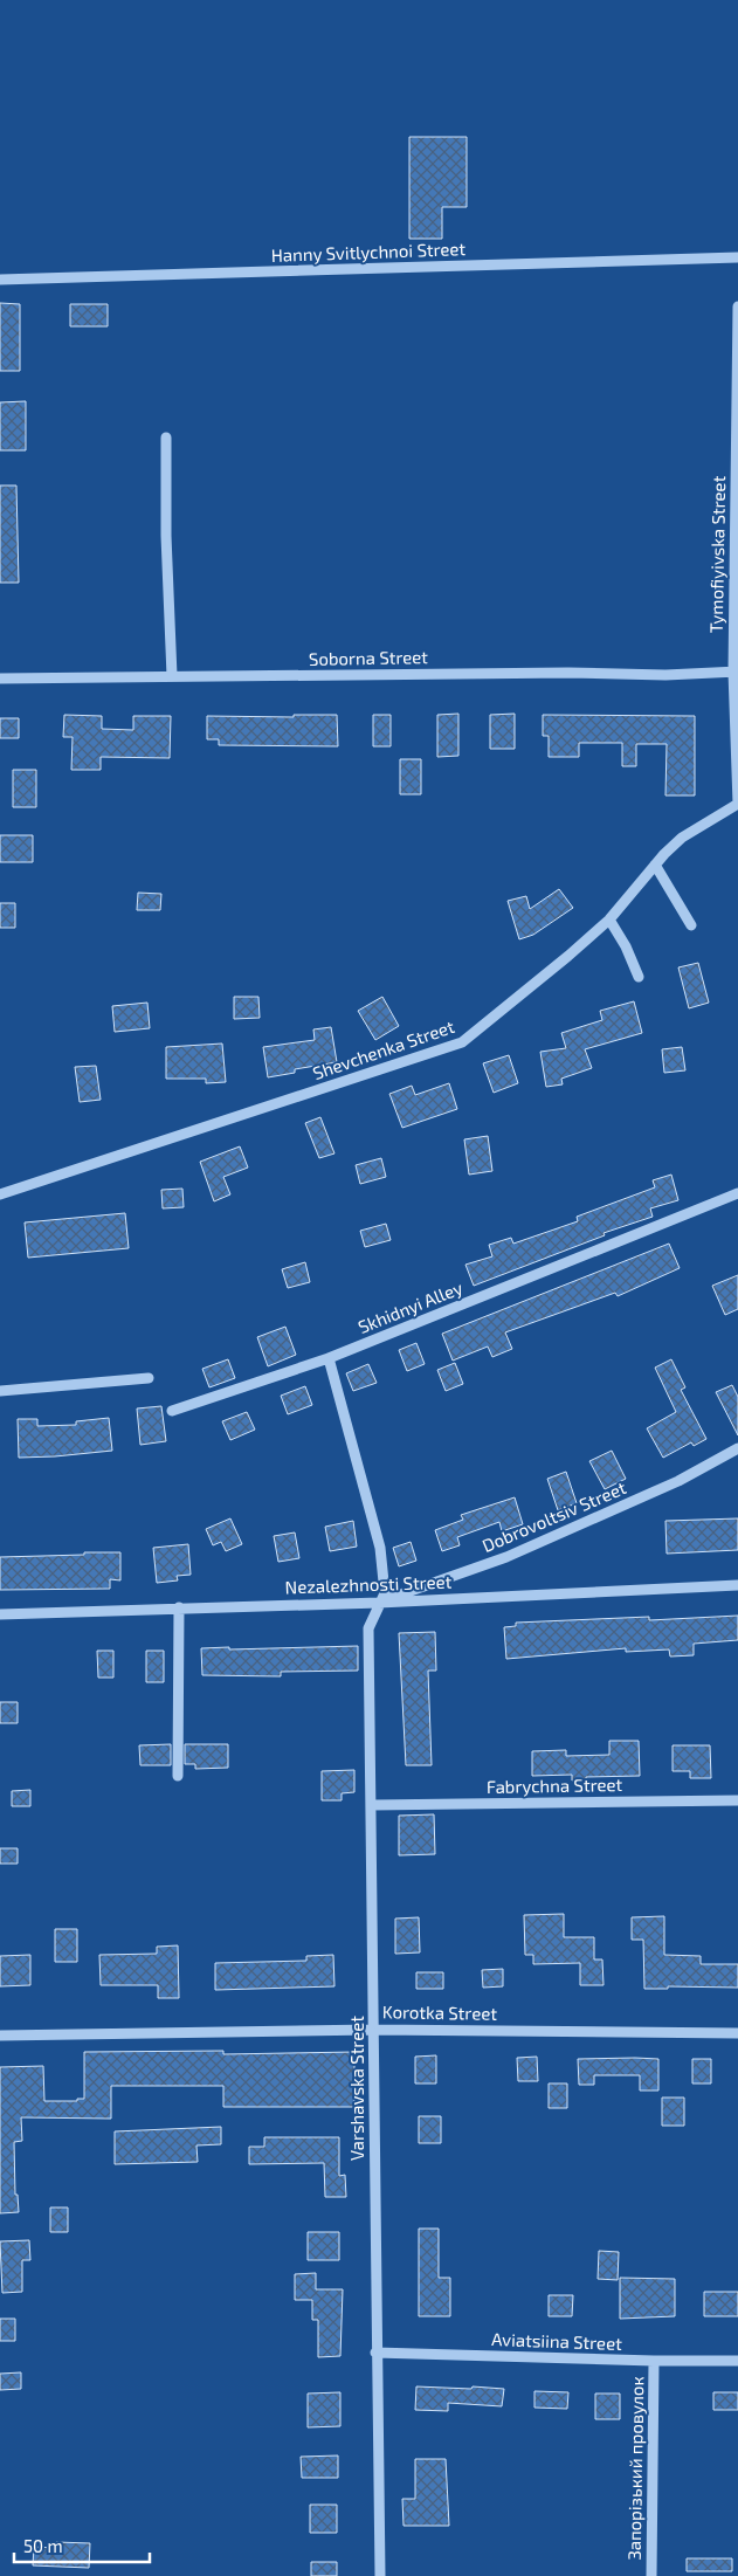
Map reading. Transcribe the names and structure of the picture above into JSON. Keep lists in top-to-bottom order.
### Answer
{
  "streets": {
    "street": [
      "Hanny Svitlychnoi Street",
      "Tymofiyivska Street",
      "Soborna Street",
      "Shevchenka Street",
      "Skhidnyi Alley",
      "Dobrovoltsiv Street",
      "Nezalezhnosti Street",
      "Fabrychna Street",
      "Korotka Street",
      "Varshavska Street",
      "Aviatsiina Street",
      "Запорізький провулок"
    ]
  },
  "crossings": [
    ["Tymofiyivska Street", "Soborna Street"],
    ["Tymofiyivska Street", "Shevchenka Street"],
    ["Dobrovoltsiv Street", "Nezalezhnosti Street"],
    ["Dobrovoltsiv Street", "Varshavska Street"],
    ["Nezalezhnosti Street", "Varshavska Street"],
    ["Fabrychna Street", "Varshavska Street"],
    ["Korotka Street", "Varshavska Street"],
    ["Varshavska Street", "Aviatsiina Street"],
    ["Aviatsiina Street", "Запорізький провулок"]
  ],
  "scale_bar": "50 m"
}
